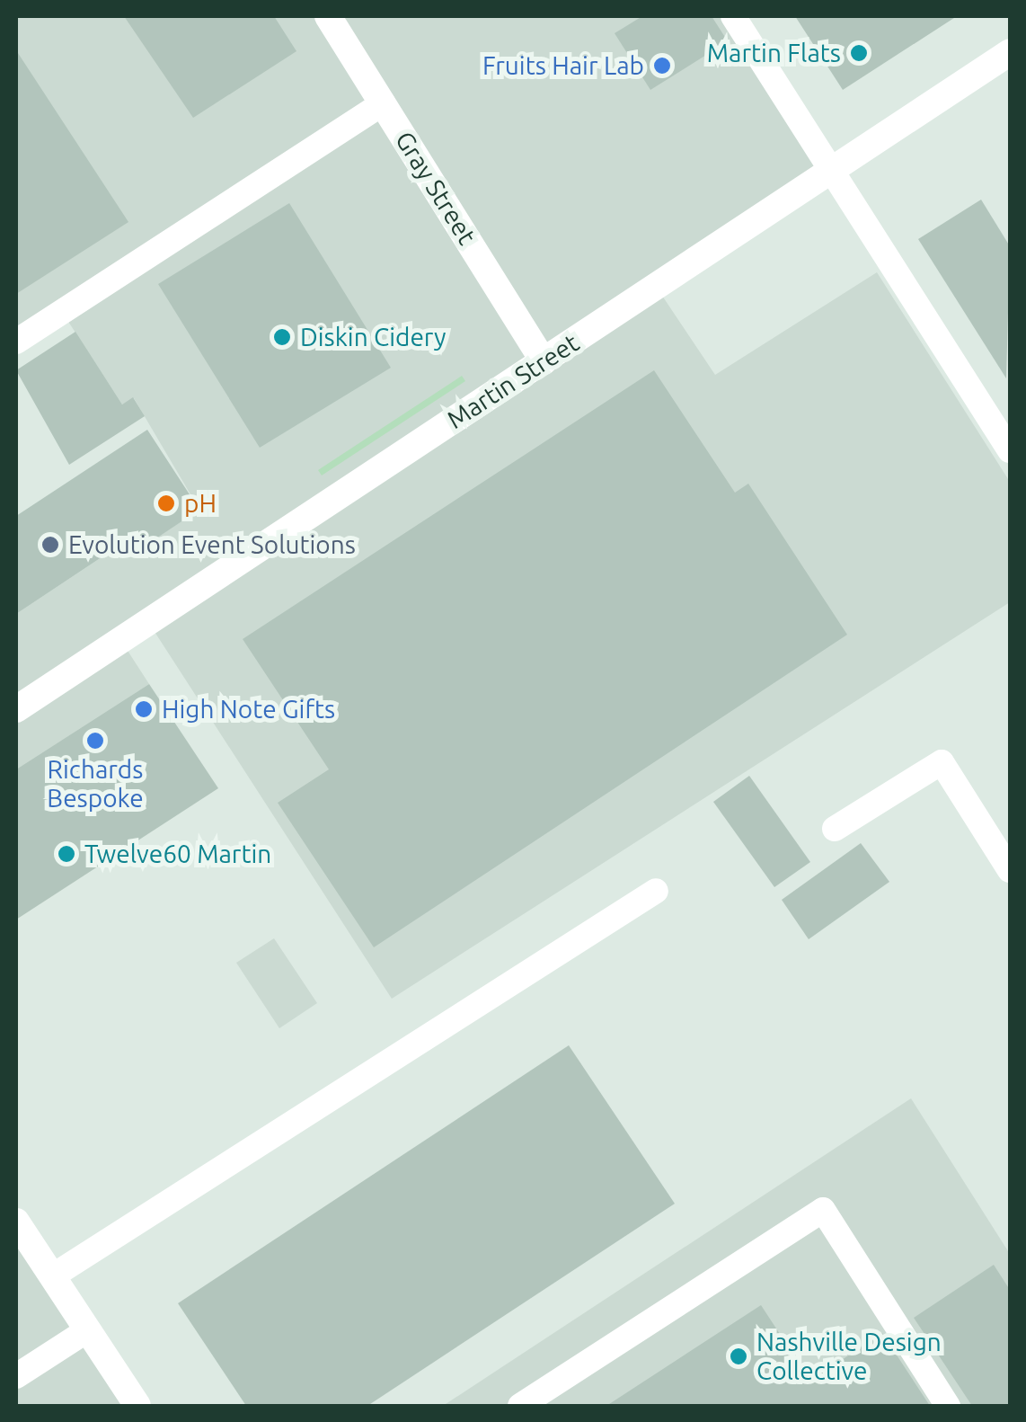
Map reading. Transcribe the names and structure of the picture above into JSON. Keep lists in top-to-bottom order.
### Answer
{
  "streets": {
    "street": ["Gray Street", "Martin Street"]
  },
  "crossings": [
    ["Gray Street", "Martin Street"]
  ],
  "places": [
    "Martin Flats",
    "Fruits Hair Lab",
    "Diskin Cidery",
    "pH",
    "Evolution Event Solutions",
    "High Note Gifts",
    "Richards Bespoke",
    "Twelve60 Martin",
    "Nashville Design Collective"
  ]
}
